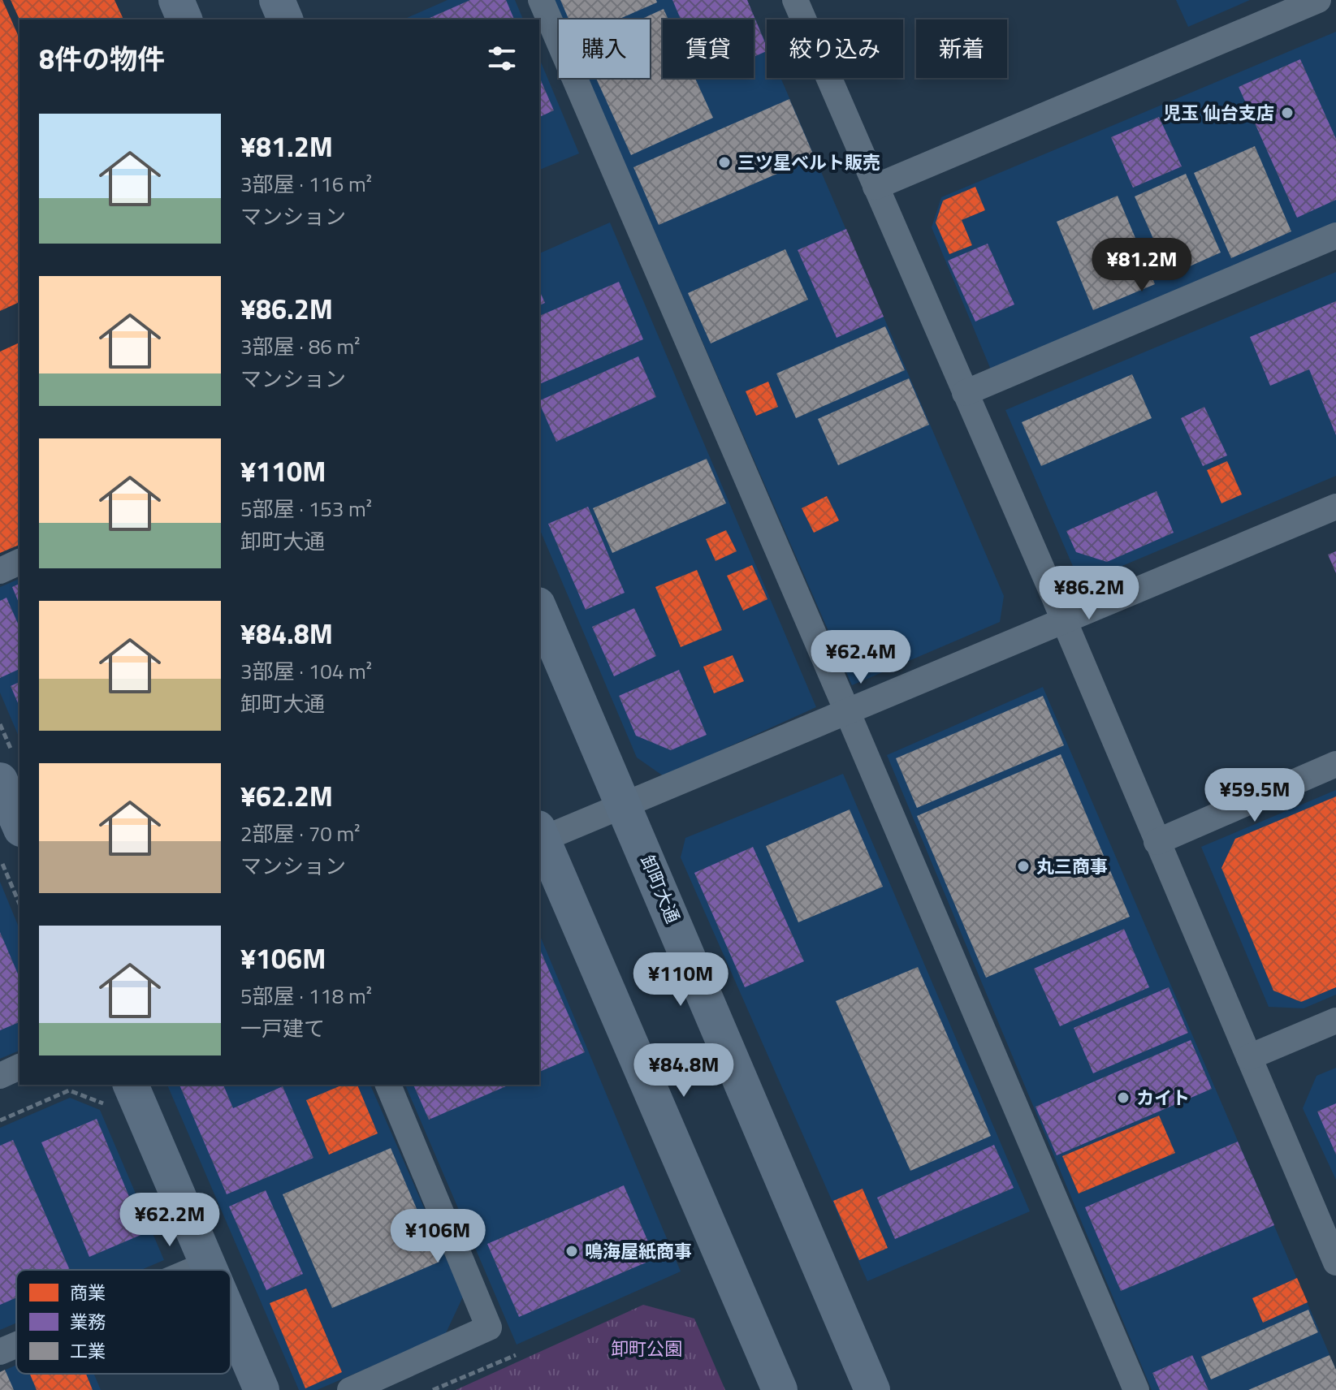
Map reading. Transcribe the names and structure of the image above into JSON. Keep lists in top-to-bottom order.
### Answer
{
  "streets": {
    "street": ["卸町大通"]
  },
  "parks": ["卸町公園"],
  "places": [
    "児玉 仙台支店",
    "三ツ星ベルト販売",
    "丸三商事",
    "カイト",
    "鳴海屋紙商事"
  ],
  "legend": ["商業", "業務", "工業"],
  "page": {
    "chip": [
      "購入",
      "賃貸",
      "絞り込み",
      "新着"
    ],
    "heading": "8件の物件",
    "list": [
      {
        "name": "¥81.2M",
        "note": "3部屋 · 116 m² · マンション"
      },
      {
        "name": "¥86.2M",
        "note": "3部屋 · 86 m² · マンション"
      },
      {
        "name": "¥110M",
        "note": "5部屋 · 153 m² · 卸町大通"
      },
      {
        "name": "¥84.8M",
        "note": "3部屋 · 104 m² · 卸町大通"
      },
      {
        "name": "¥62.2M",
        "note": "2部屋 · 70 m² · マンション"
      },
      {
        "name": "¥106M",
        "note": "5部屋 · 118 m² · 一戸建て"
      }
    ],
    "price": [
      "¥81.2M",
      "¥86.2M",
      "¥62.4M",
      "¥59.5M",
      "¥110M",
      "¥84.8M",
      "¥62.2M",
      "¥106M"
    ]
  }
}
